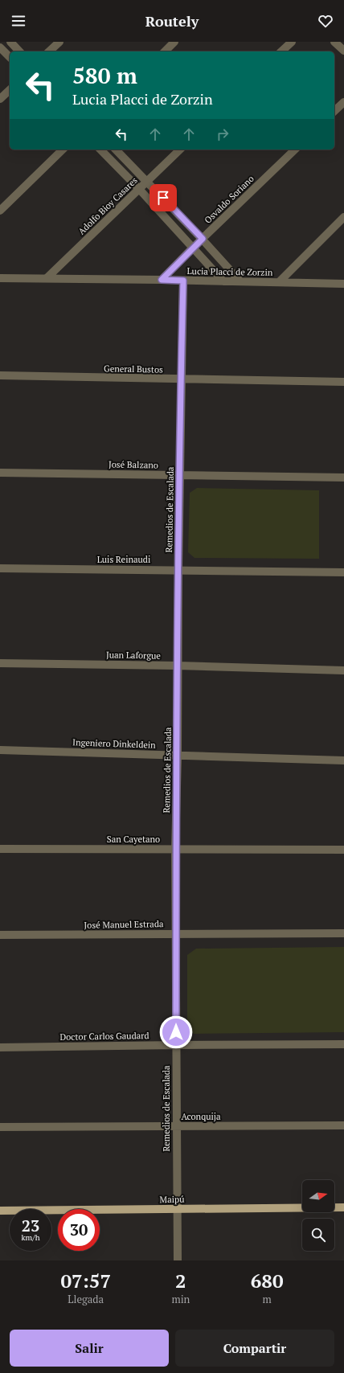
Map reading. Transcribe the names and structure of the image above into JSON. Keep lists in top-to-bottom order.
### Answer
{
  "streets": {
    "main road": ["Maipú"],
    "street": [
      "Osvaldo Soriano",
      "Adolfo Bioy Casares",
      "Lucia Placci de Zorzin",
      "General Bustos",
      "José Balzano",
      "Remedios de Escalada",
      "Luis Reinaudi",
      "Juan Laforgue",
      "Ingeniero Dinkeldein",
      "San Cayetano",
      "José Manuel Estrada",
      "Doctor Carlos Gaudard",
      "Aconquija"
    ]
  },
  "crossings": [
    ["Osvaldo Soriano", "Lucia Placci de Zorzin"],
    ["Adolfo Bioy Casares", "Lucia Placci de Zorzin"],
    ["Lucia Placci de Zorzin", "Remedios de Escalada"],
    ["General Bustos", "Remedios de Escalada"],
    ["José Balzano", "Remedios de Escalada"],
    ["Remedios de Escalada", "Luis Reinaudi"],
    ["Remedios de Escalada", "Juan Laforgue"],
    ["Remedios de Escalada", "Ingeniero Dinkeldein"],
    ["Remedios de Escalada", "San Cayetano"],
    ["Remedios de Escalada", "José Manuel Estrada"],
    ["Remedios de Escalada", "Doctor Carlos Gaudard"],
    ["Remedios de Escalada", "Aconquija"],
    ["Remedios de Escalada", "Maipú"]
  ],
  "north": "right",
  "page": {
    "header": "Routely",
    "turn": ["580 m", "Lucia Placci de Zorzin"],
    "speed": "23 km/h",
    "limit": "30",
    "eta": [
      "07:57",
      "Llegada",
      "2",
      "min",
      "680",
      "m"
    ],
    "buttons": ["Salir", "Compartir"]
  }
}
